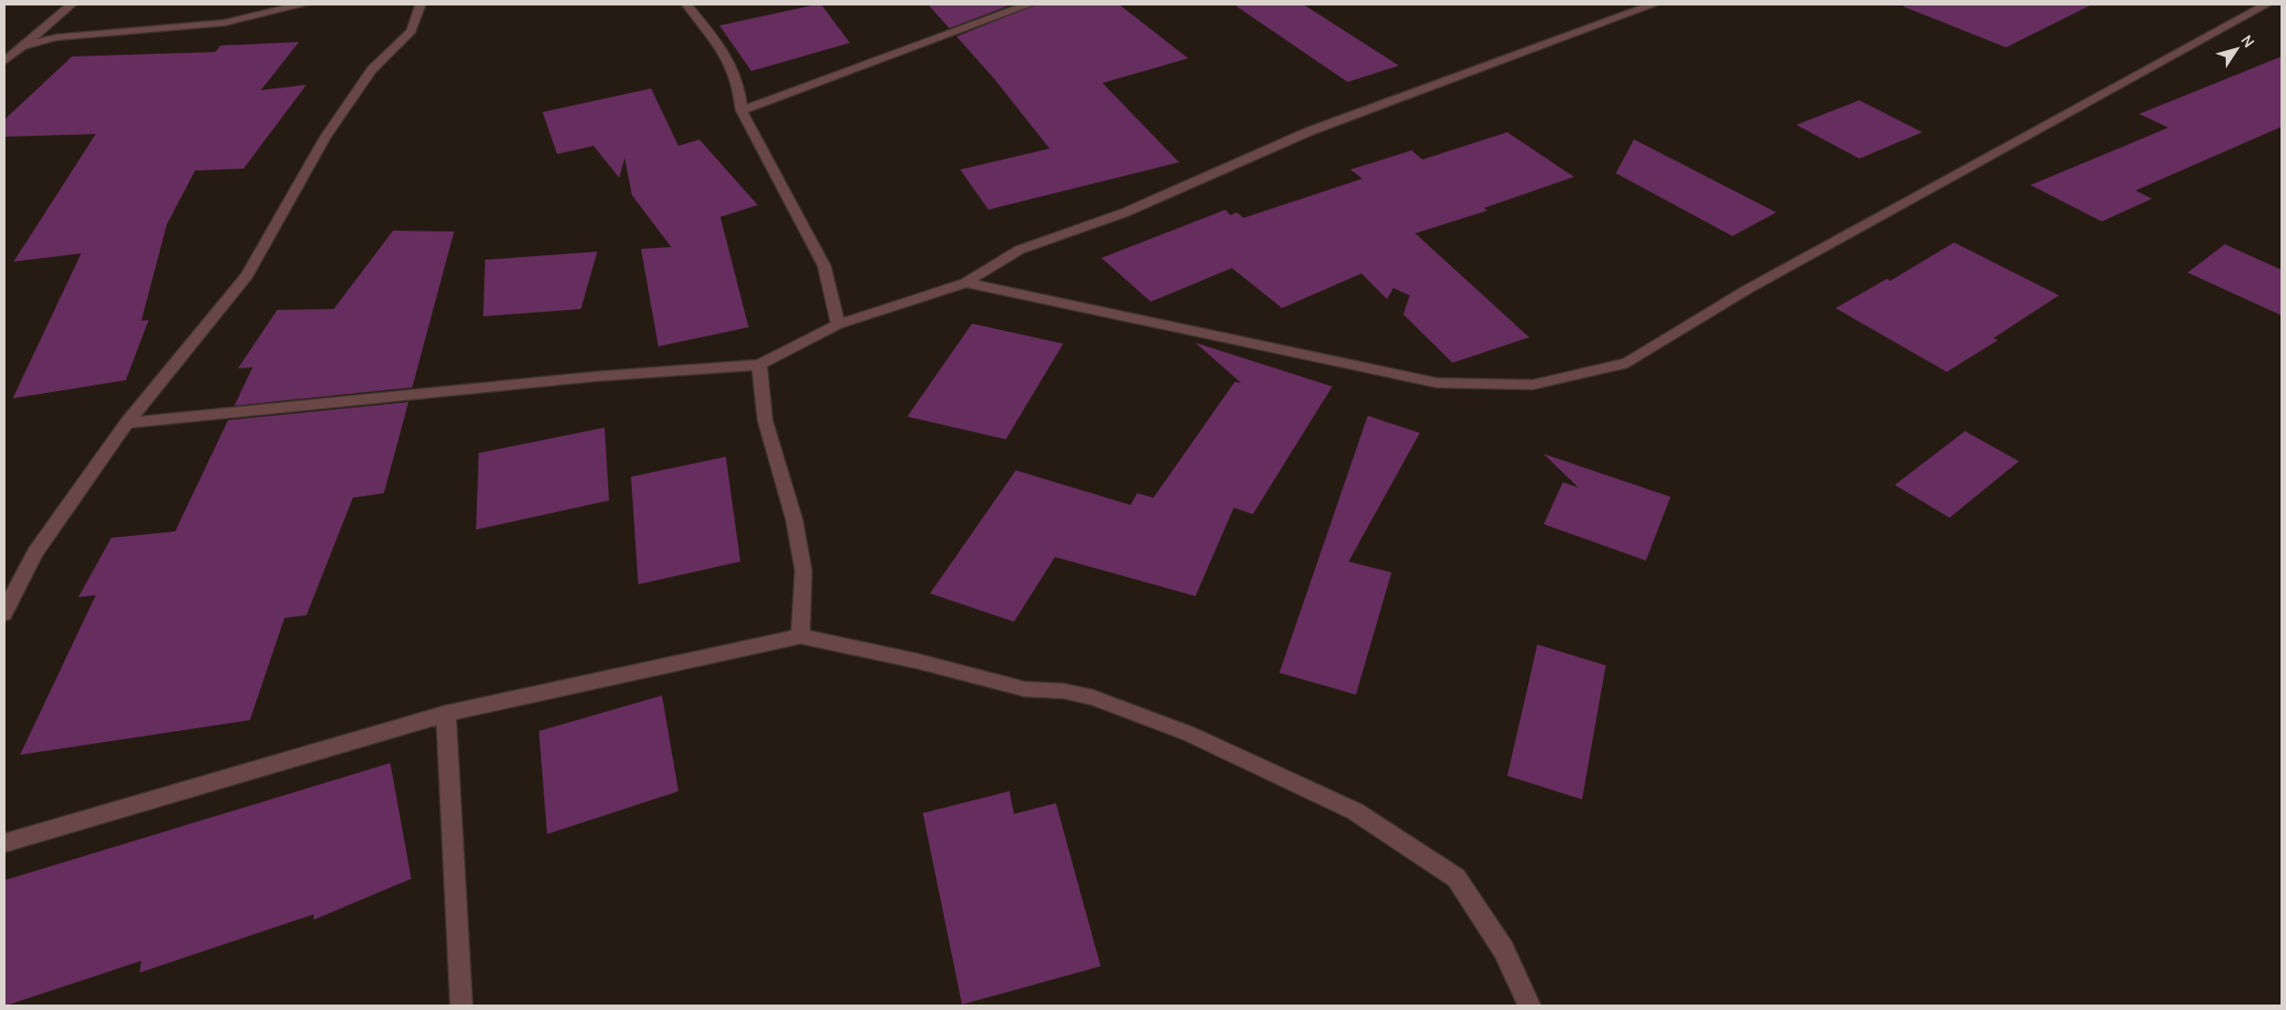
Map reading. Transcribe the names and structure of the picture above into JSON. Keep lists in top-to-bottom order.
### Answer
{
  "north": "top right"
}
